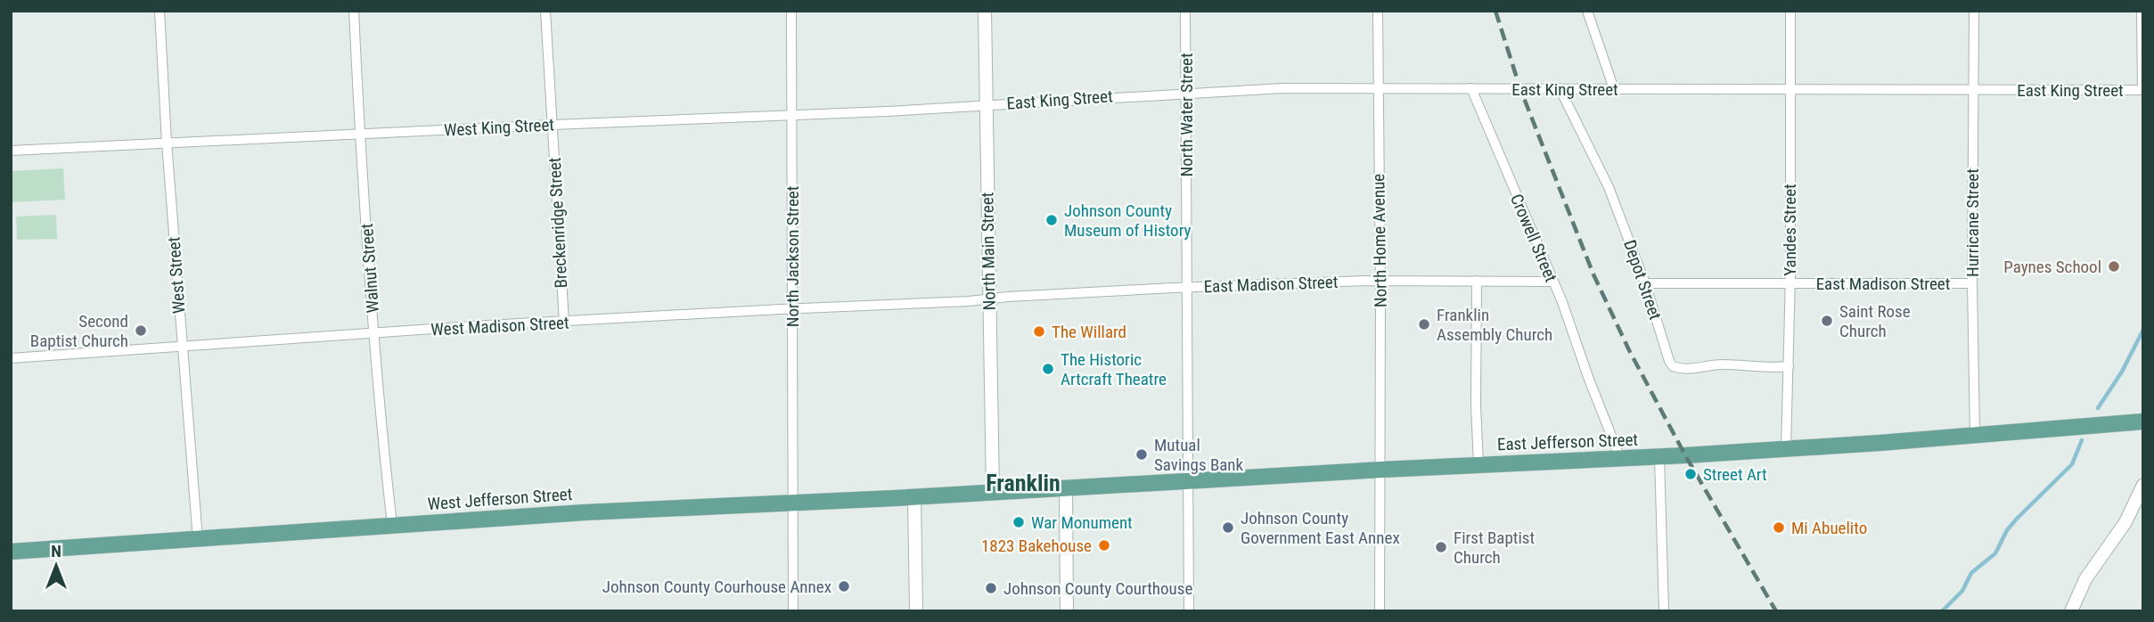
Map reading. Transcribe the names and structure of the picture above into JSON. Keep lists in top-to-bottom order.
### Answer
{
  "streets": {
    "main road": ["East Jefferson Street", "West Jefferson Street"],
    "street": [
      "East King Street",
      "North Water Street",
      "West King Street",
      "Breckenridge Street",
      "Hurricane Street",
      "Yandes Street",
      "Crowell Street",
      "North Home Avenue",
      "North Main Street",
      "North Jackson Street",
      "Walnut Street",
      "West Street",
      "Depot Street",
      "East Madison Street",
      "West Madison Street"
    ]
  },
  "crossings": [
    ["East King Street", "North Water Street"],
    ["East King Street", "West King Street"],
    ["East King Street", "Hurricane Street"],
    ["East King Street", "Yandes Street"],
    ["East King Street", "Crowell Street"],
    ["East King Street", "North Home Avenue"],
    ["East King Street", "North Main Street"],
    ["East King Street", "Depot Street"],
    ["North Water Street", "East Madison Street"],
    ["North Water Street", "East Jefferson Street"],
    ["West King Street", "Breckenridge Street"],
    ["West King Street", "North Main Street"],
    ["West King Street", "North Jackson Street"],
    ["West King Street", "Walnut Street"],
    ["West King Street", "West Street"],
    ["Breckenridge Street", "West Madison Street"],
    ["Hurricane Street", "East Madison Street"],
    ["Hurricane Street", "East Jefferson Street"],
    ["Yandes Street", "Depot Street"],
    ["Yandes Street", "East Madison Street"],
    ["Yandes Street", "East Jefferson Street"],
    ["Crowell Street", "East Madison Street"],
    ["Crowell Street", "East Jefferson Street"],
    ["North Home Avenue", "East Madison Street"],
    ["North Home Avenue", "East Jefferson Street"],
    ["North Main Street", "East Madison Street"],
    ["North Main Street", "West Madison Street"],
    ["North Main Street", "East Jefferson Street"],
    ["North Main Street", "West Jefferson Street"],
    ["North Jackson Street", "West Madison Street"],
    ["North Jackson Street", "West Jefferson Street"],
    ["Walnut Street", "West Madison Street"],
    ["Walnut Street", "West Jefferson Street"],
    ["West Street", "West Madison Street"],
    ["West Street", "West Jefferson Street"],
    ["Depot Street", "East Madison Street"],
    ["East Madison Street", "West Madison Street"],
    ["East Jefferson Street", "West Jefferson Street"]
  ],
  "districts": ["Franklin"],
  "places": [
    "Johnson County Museum of History",
    "Paynes School",
    "Saint Rose Church",
    "Franklin Assembly Church",
    "Second Baptist Church",
    "The Willard",
    "The Historic Artcraft Theatre",
    "Mutual Savings Bank",
    "Street Art",
    "War Monument",
    "Johnson County Government East Annex",
    "Mi Abuelito",
    "1823 Bakehouse",
    "First Baptist Church",
    "Johnson County Courhouse Annex",
    "Johnson County Courthouse"
  ],
  "north": "top"
}
